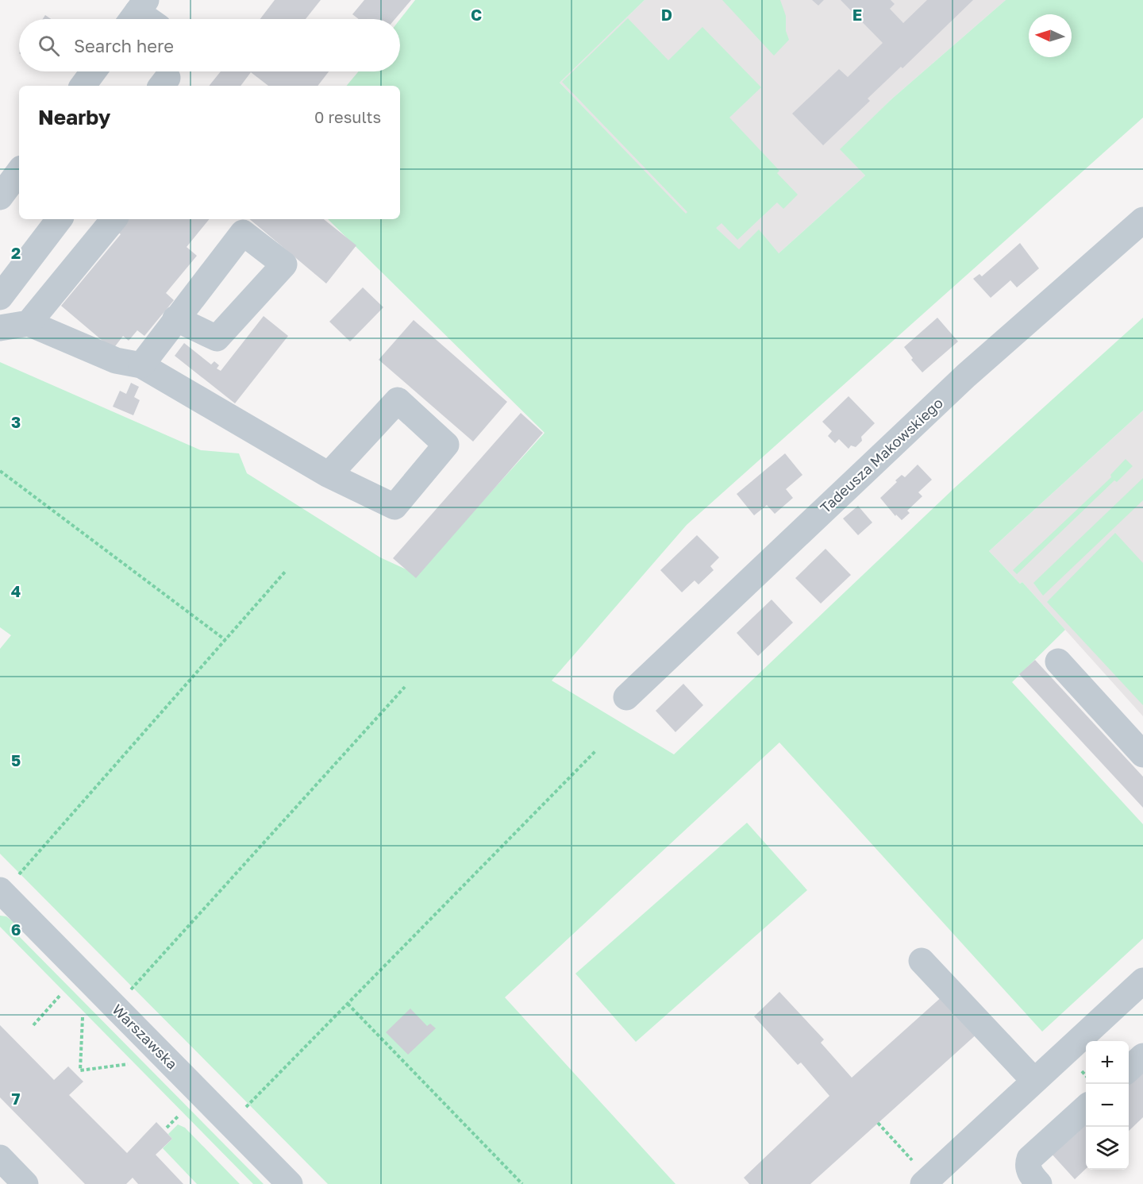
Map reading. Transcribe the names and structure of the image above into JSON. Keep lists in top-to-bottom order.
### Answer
{
  "streets": {
    "street": ["Tadeusza Makowskiego", "Warszawska"]
  },
  "north": "left",
  "page": {
    "search": "Search here",
    "heading": ["Nearby", "0 results"],
    "map_buttons": ["+", "−"]
  },
  "grid": {
    "columns": ["C", "D", "E"],
    "rows": [
      "2",
      "3",
      "4",
      "5",
      "6",
      "7"
    ]
  }
}
